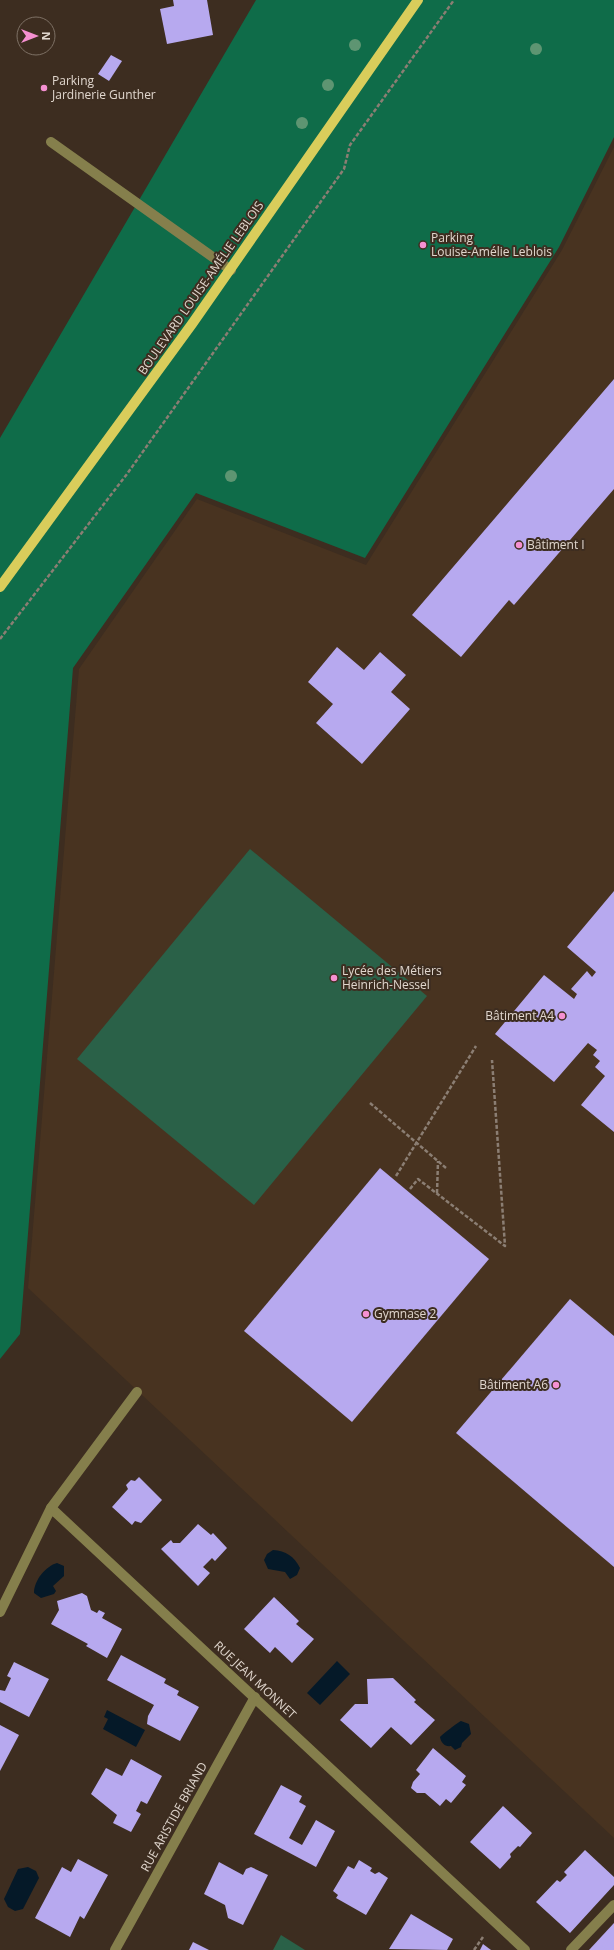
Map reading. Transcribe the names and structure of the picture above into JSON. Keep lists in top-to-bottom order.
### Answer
{
  "streets": {
    "main road": ["BOULEVARD LOUISE-AMÉLIE LEBLOIS"],
    "street": ["RUE JEAN MONNET", "RUE ARISTIDE BRIAND"]
  },
  "crossings": [
    ["RUE JEAN MONNET", "RUE ARISTIDE BRIAND"]
  ],
  "places": [
    "Parking Jardinerie Gunther",
    "Parking Louise-Amélie Leblois",
    "Bâtiment I",
    "Lycée des Métiers Heinrich-Nessel",
    "Bâtiment A4",
    "Gymnase 2",
    "Bâtiment A6"
  ],
  "north": "right"
}
